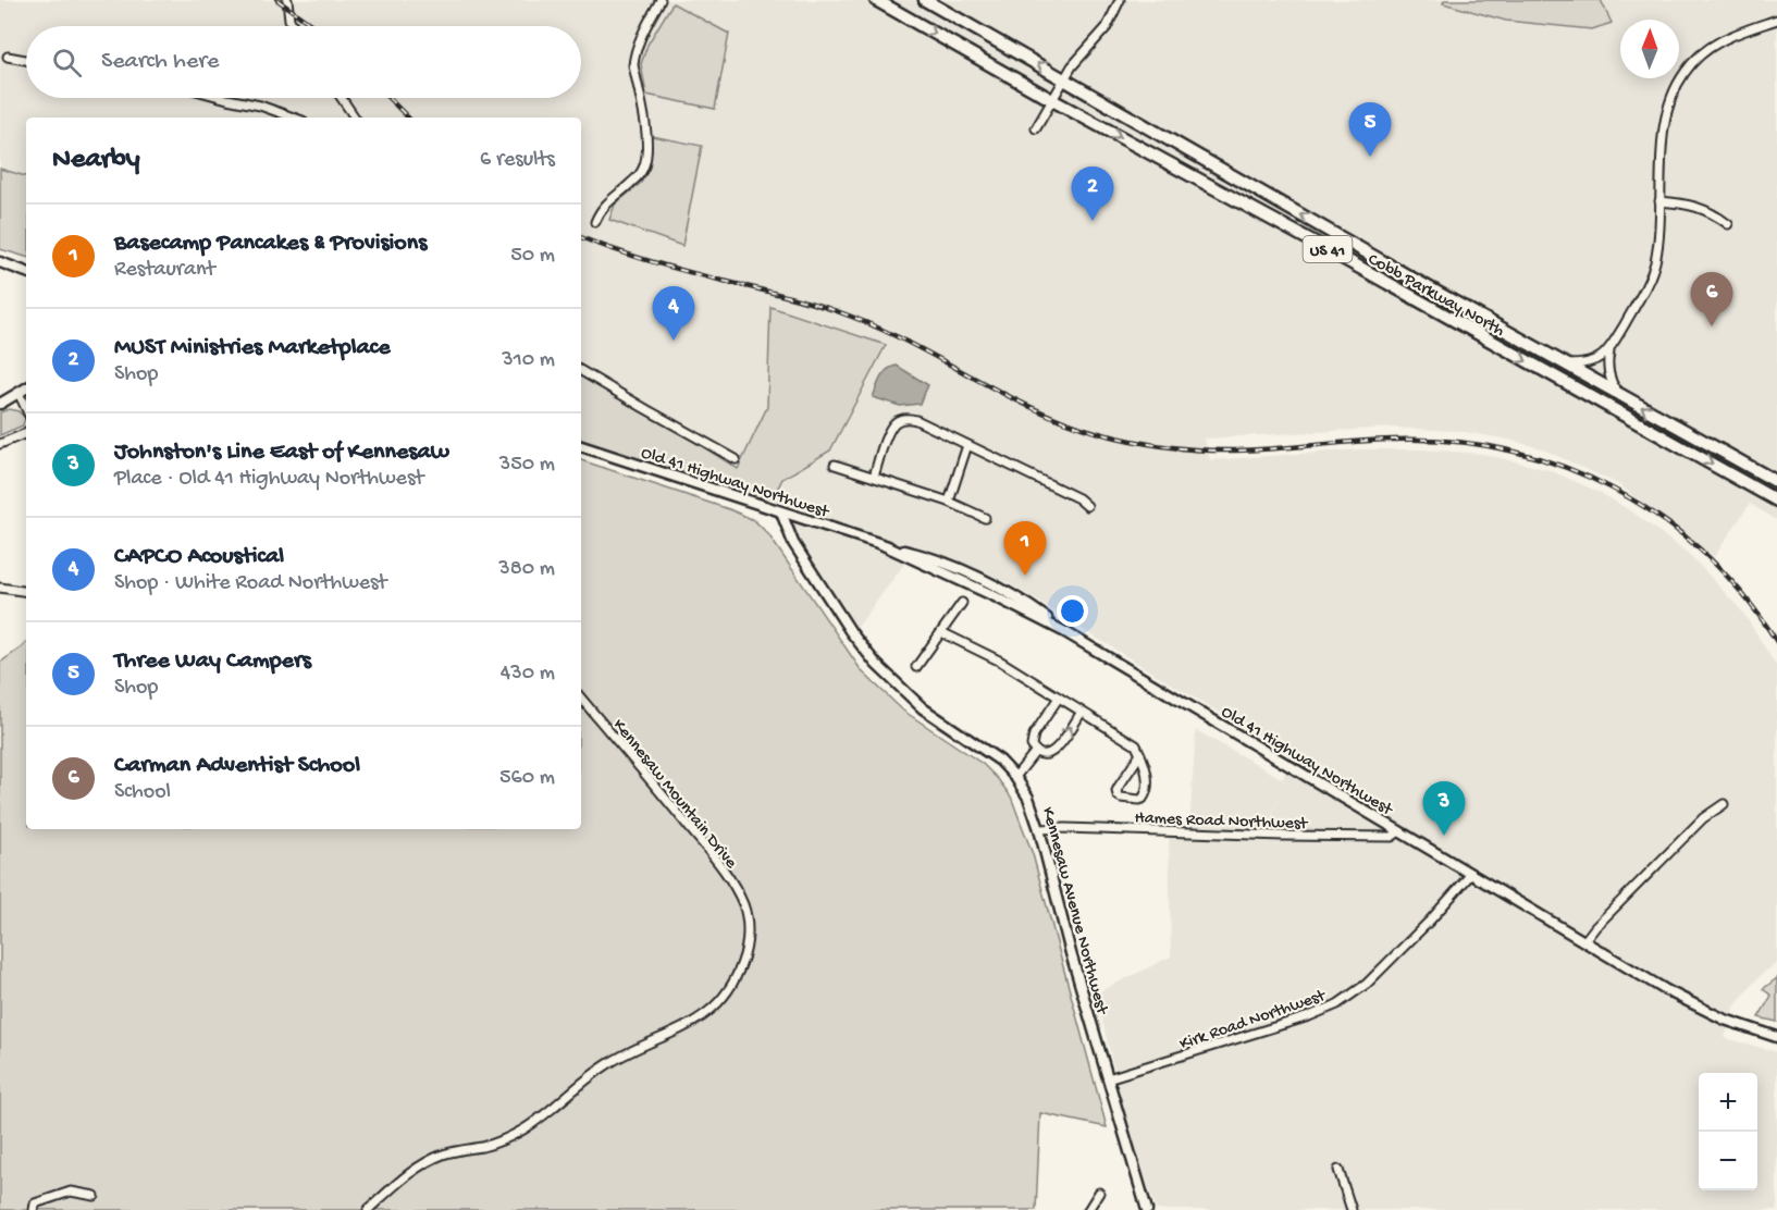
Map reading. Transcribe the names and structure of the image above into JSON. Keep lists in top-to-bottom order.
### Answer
{
  "streets": {
    "main road": ["US 41", "Cobb Parkway North"],
    "street": [
      "Old 41 Highway Northwest",
      "Kennesaw Mountain Drive",
      "Hames Road Northwest",
      "Kennesaw Avenue Northwest",
      "Kirk Road Northwest"
    ]
  },
  "crossings": [
    ["Old 41 Highway Northwest", "Hames Road Northwest"],
    ["Old 41 Highway Northwest", "Kennesaw Avenue Northwest"],
    ["Old 41 Highway Northwest", "Kirk Road Northwest"],
    ["Hames Road Northwest", "Kennesaw Avenue Northwest"],
    ["Kennesaw Avenue Northwest", "Kirk Road Northwest"]
  ],
  "north": "top",
  "page": {
    "search": "Search here",
    "pins": [
      "5",
      "2",
      "6",
      "4",
      "1",
      "3"
    ],
    "heading": ["Nearby", "6 results"],
    "list": [
      {
        "mark": "1",
        "name": "Basecamp Pancakes & Provisions",
        "note": "Restaurant",
        "value": "50 m"
      },
      {
        "mark": "2",
        "name": "MUST Ministries Marketplace",
        "note": "Shop",
        "value": "310 m"
      },
      {
        "mark": "3",
        "name": "Johnston's Line East of Kennesaw",
        "note": "Place · Old 41 Highway Northwest",
        "value": "350 m"
      },
      {
        "mark": "4",
        "name": "CAPCO Acoustical",
        "note": "Shop · White Road Northwest",
        "value": "380 m"
      },
      {
        "mark": "5",
        "name": "Three Way Campers",
        "note": "Shop",
        "value": "430 m"
      },
      {
        "mark": "6",
        "name": "Carman Adventist School",
        "note": "School",
        "value": "560 m"
      }
    ],
    "map_buttons": ["+", "−"]
  }
}
